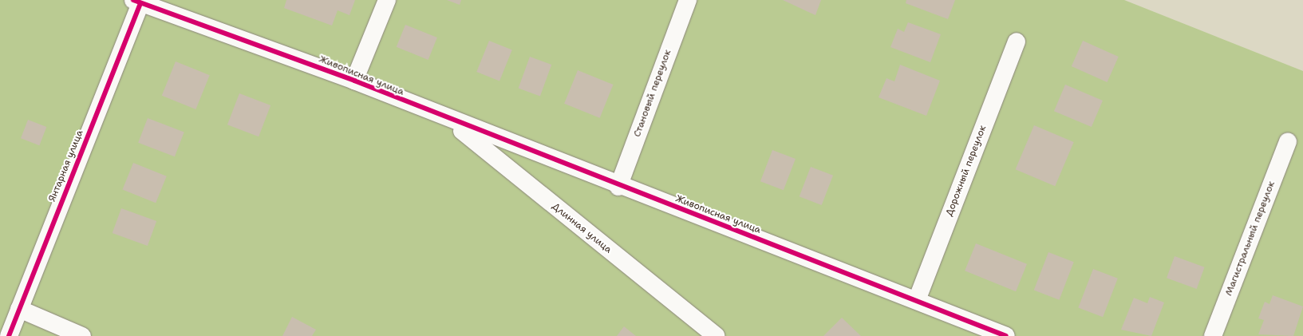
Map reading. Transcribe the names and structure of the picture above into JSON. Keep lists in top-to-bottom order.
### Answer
{
  "streets": {
    "street": [
      "Живописная улица",
      "Становый переулок",
      "Янтарная улица",
      "Дорожный переулок",
      "Длинная улица",
      "Магистральный переулок"
    ]
  },
  "crossings": [
    ["Живописная улица", "Становый переулок"],
    ["Живописная улица", "Янтарная улица"],
    ["Живописная улица", "Дорожный переулок"],
    ["Живописная улица", "Длинная улица"]
  ]
}
